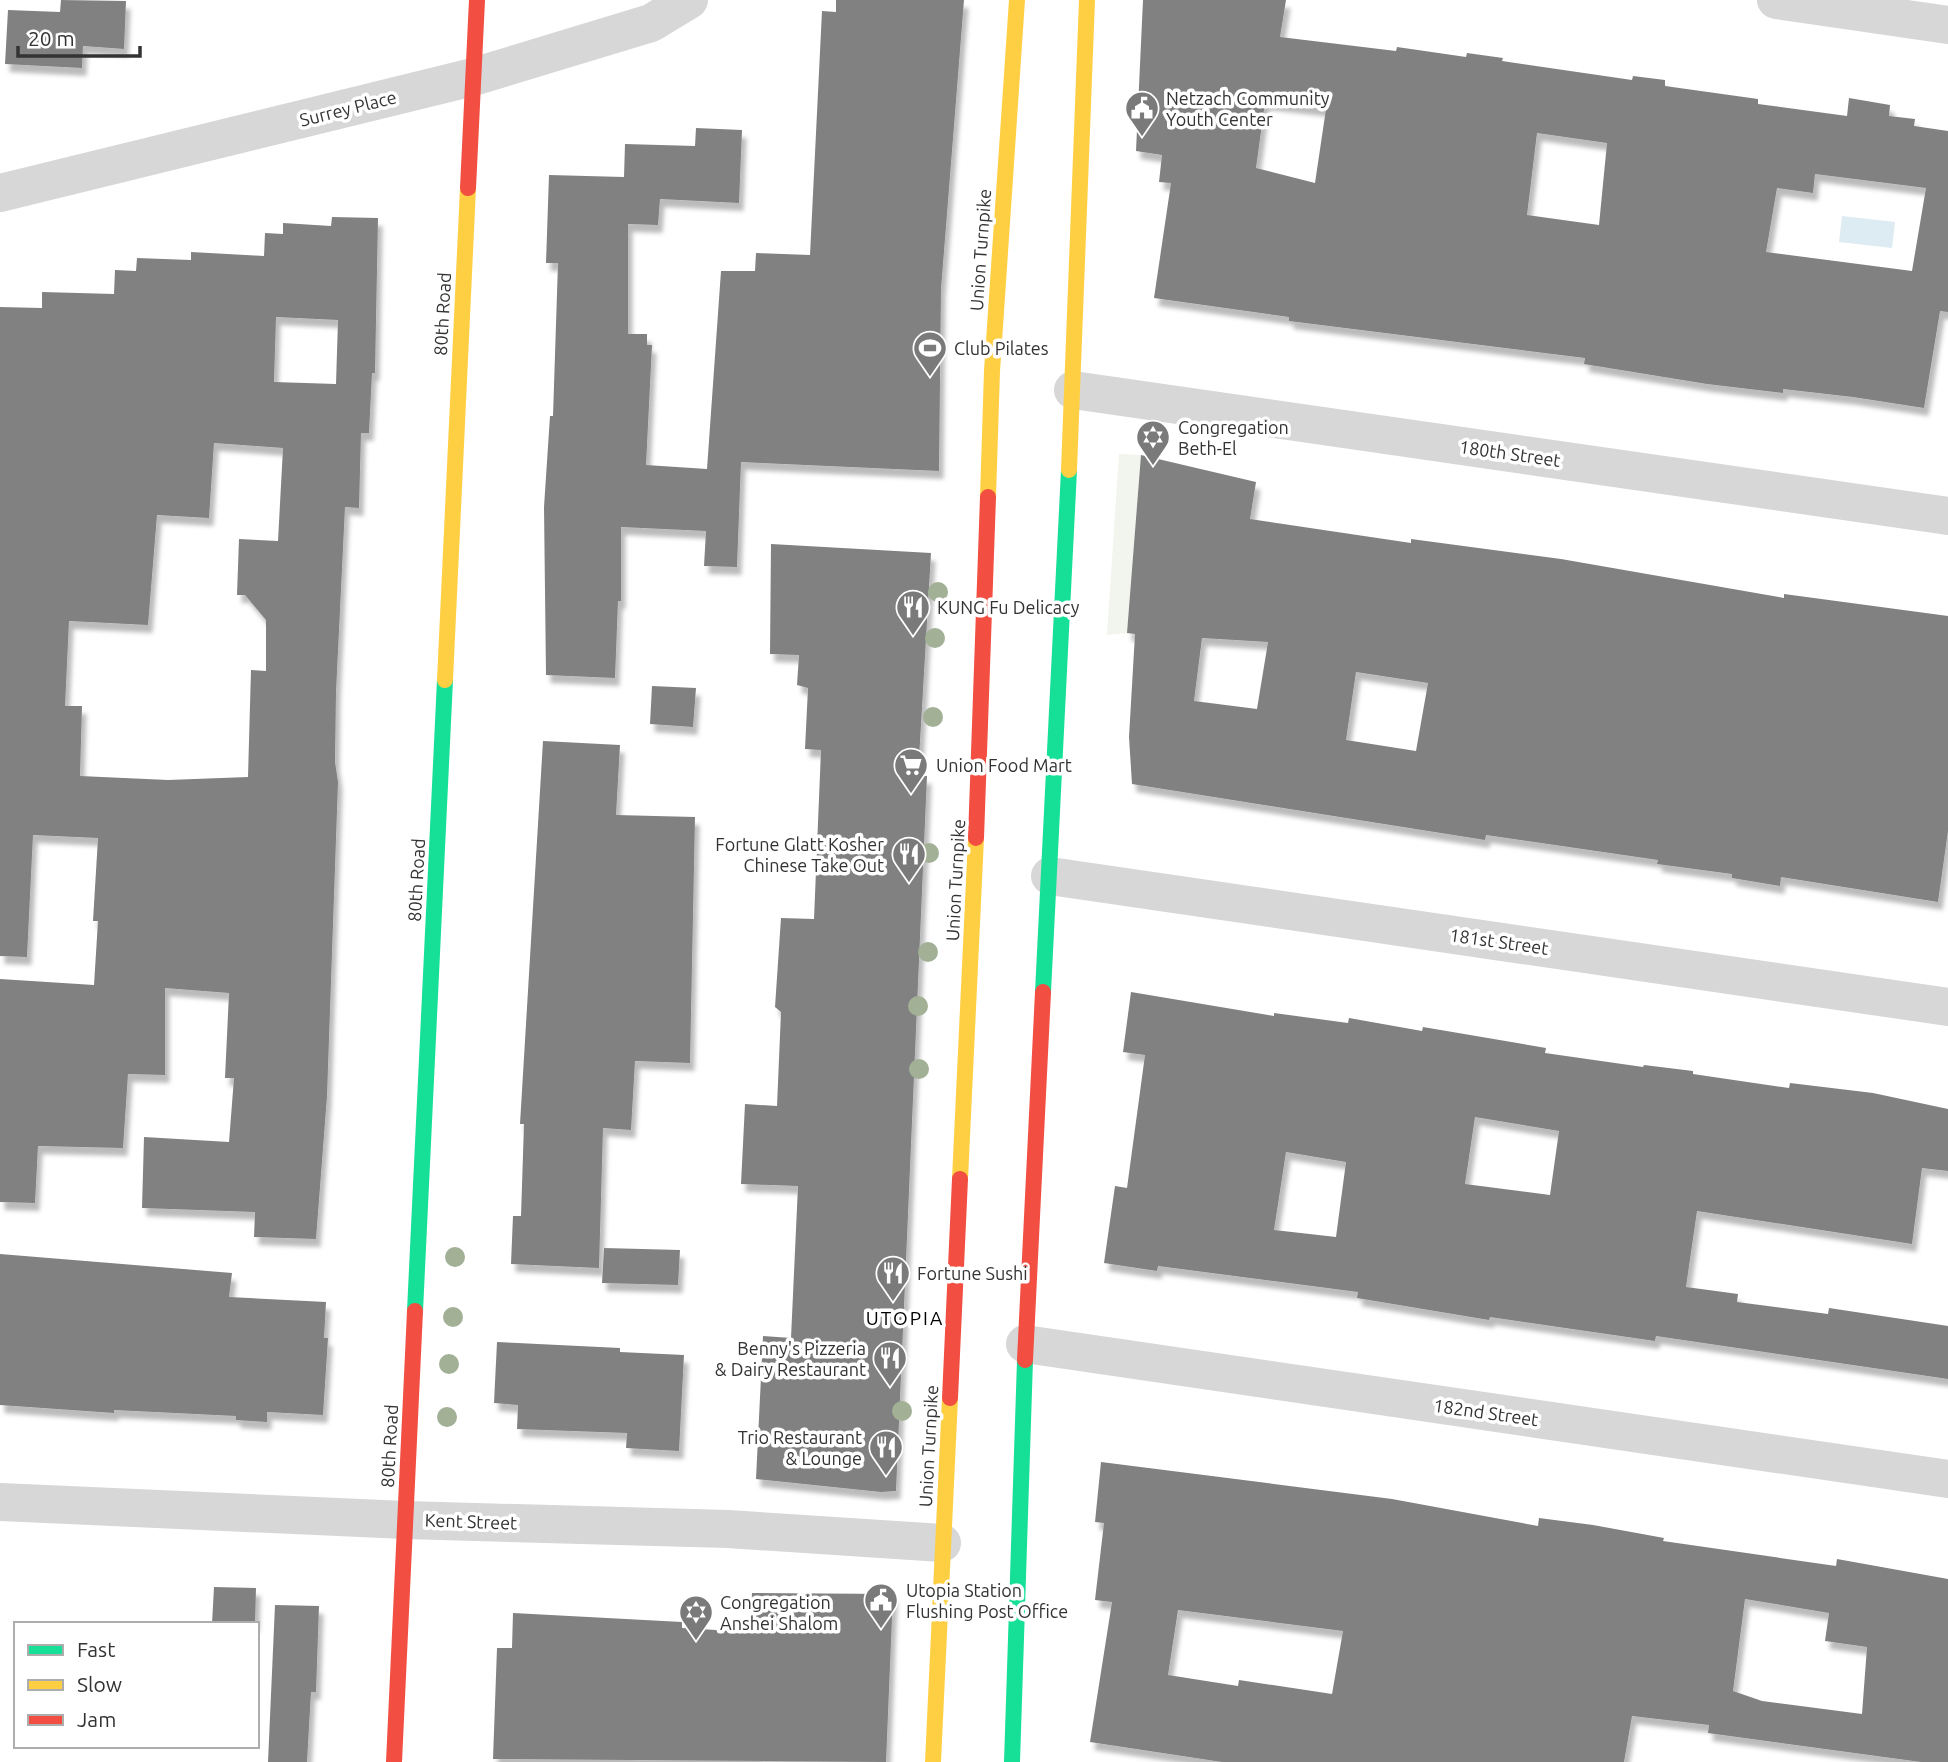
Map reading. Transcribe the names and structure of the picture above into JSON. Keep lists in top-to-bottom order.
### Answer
{
  "streets": {
    "main road": ["Union Turnpike", "80th Road"],
    "street": [
      "Surrey Place",
      "180th Street",
      "181st Street",
      "182nd Street",
      "Kent Street"
    ]
  },
  "crossings": [
    ["Surrey Place", "80th Road"],
    ["Union Turnpike", "Kent Street"],
    ["80th Road", "Kent Street"]
  ],
  "districts": ["UTOPIA"],
  "places": {
    "public building": ["Netzach Community Youth Center", "Utopia Station Flushing Post Office"],
    "sports": ["Club Pilates"],
    "synagogue": ["Congregation Beth-El", "Congregation Anshei Shalom"],
    "restaurant": [
      "KUNG Fu Delicacy",
      "Fortune Glatt Kosher Chinese Take Out",
      "Fortune Sushi",
      "Benny's Pizzeria & Dairy Restaurant",
      "Trio Restaurant & Lounge"
    ],
    "supermarket": ["Union Food Mart"]
  },
  "legend": ["Fast", "Slow", "Jam"],
  "scale_bar": "20 m"
}
